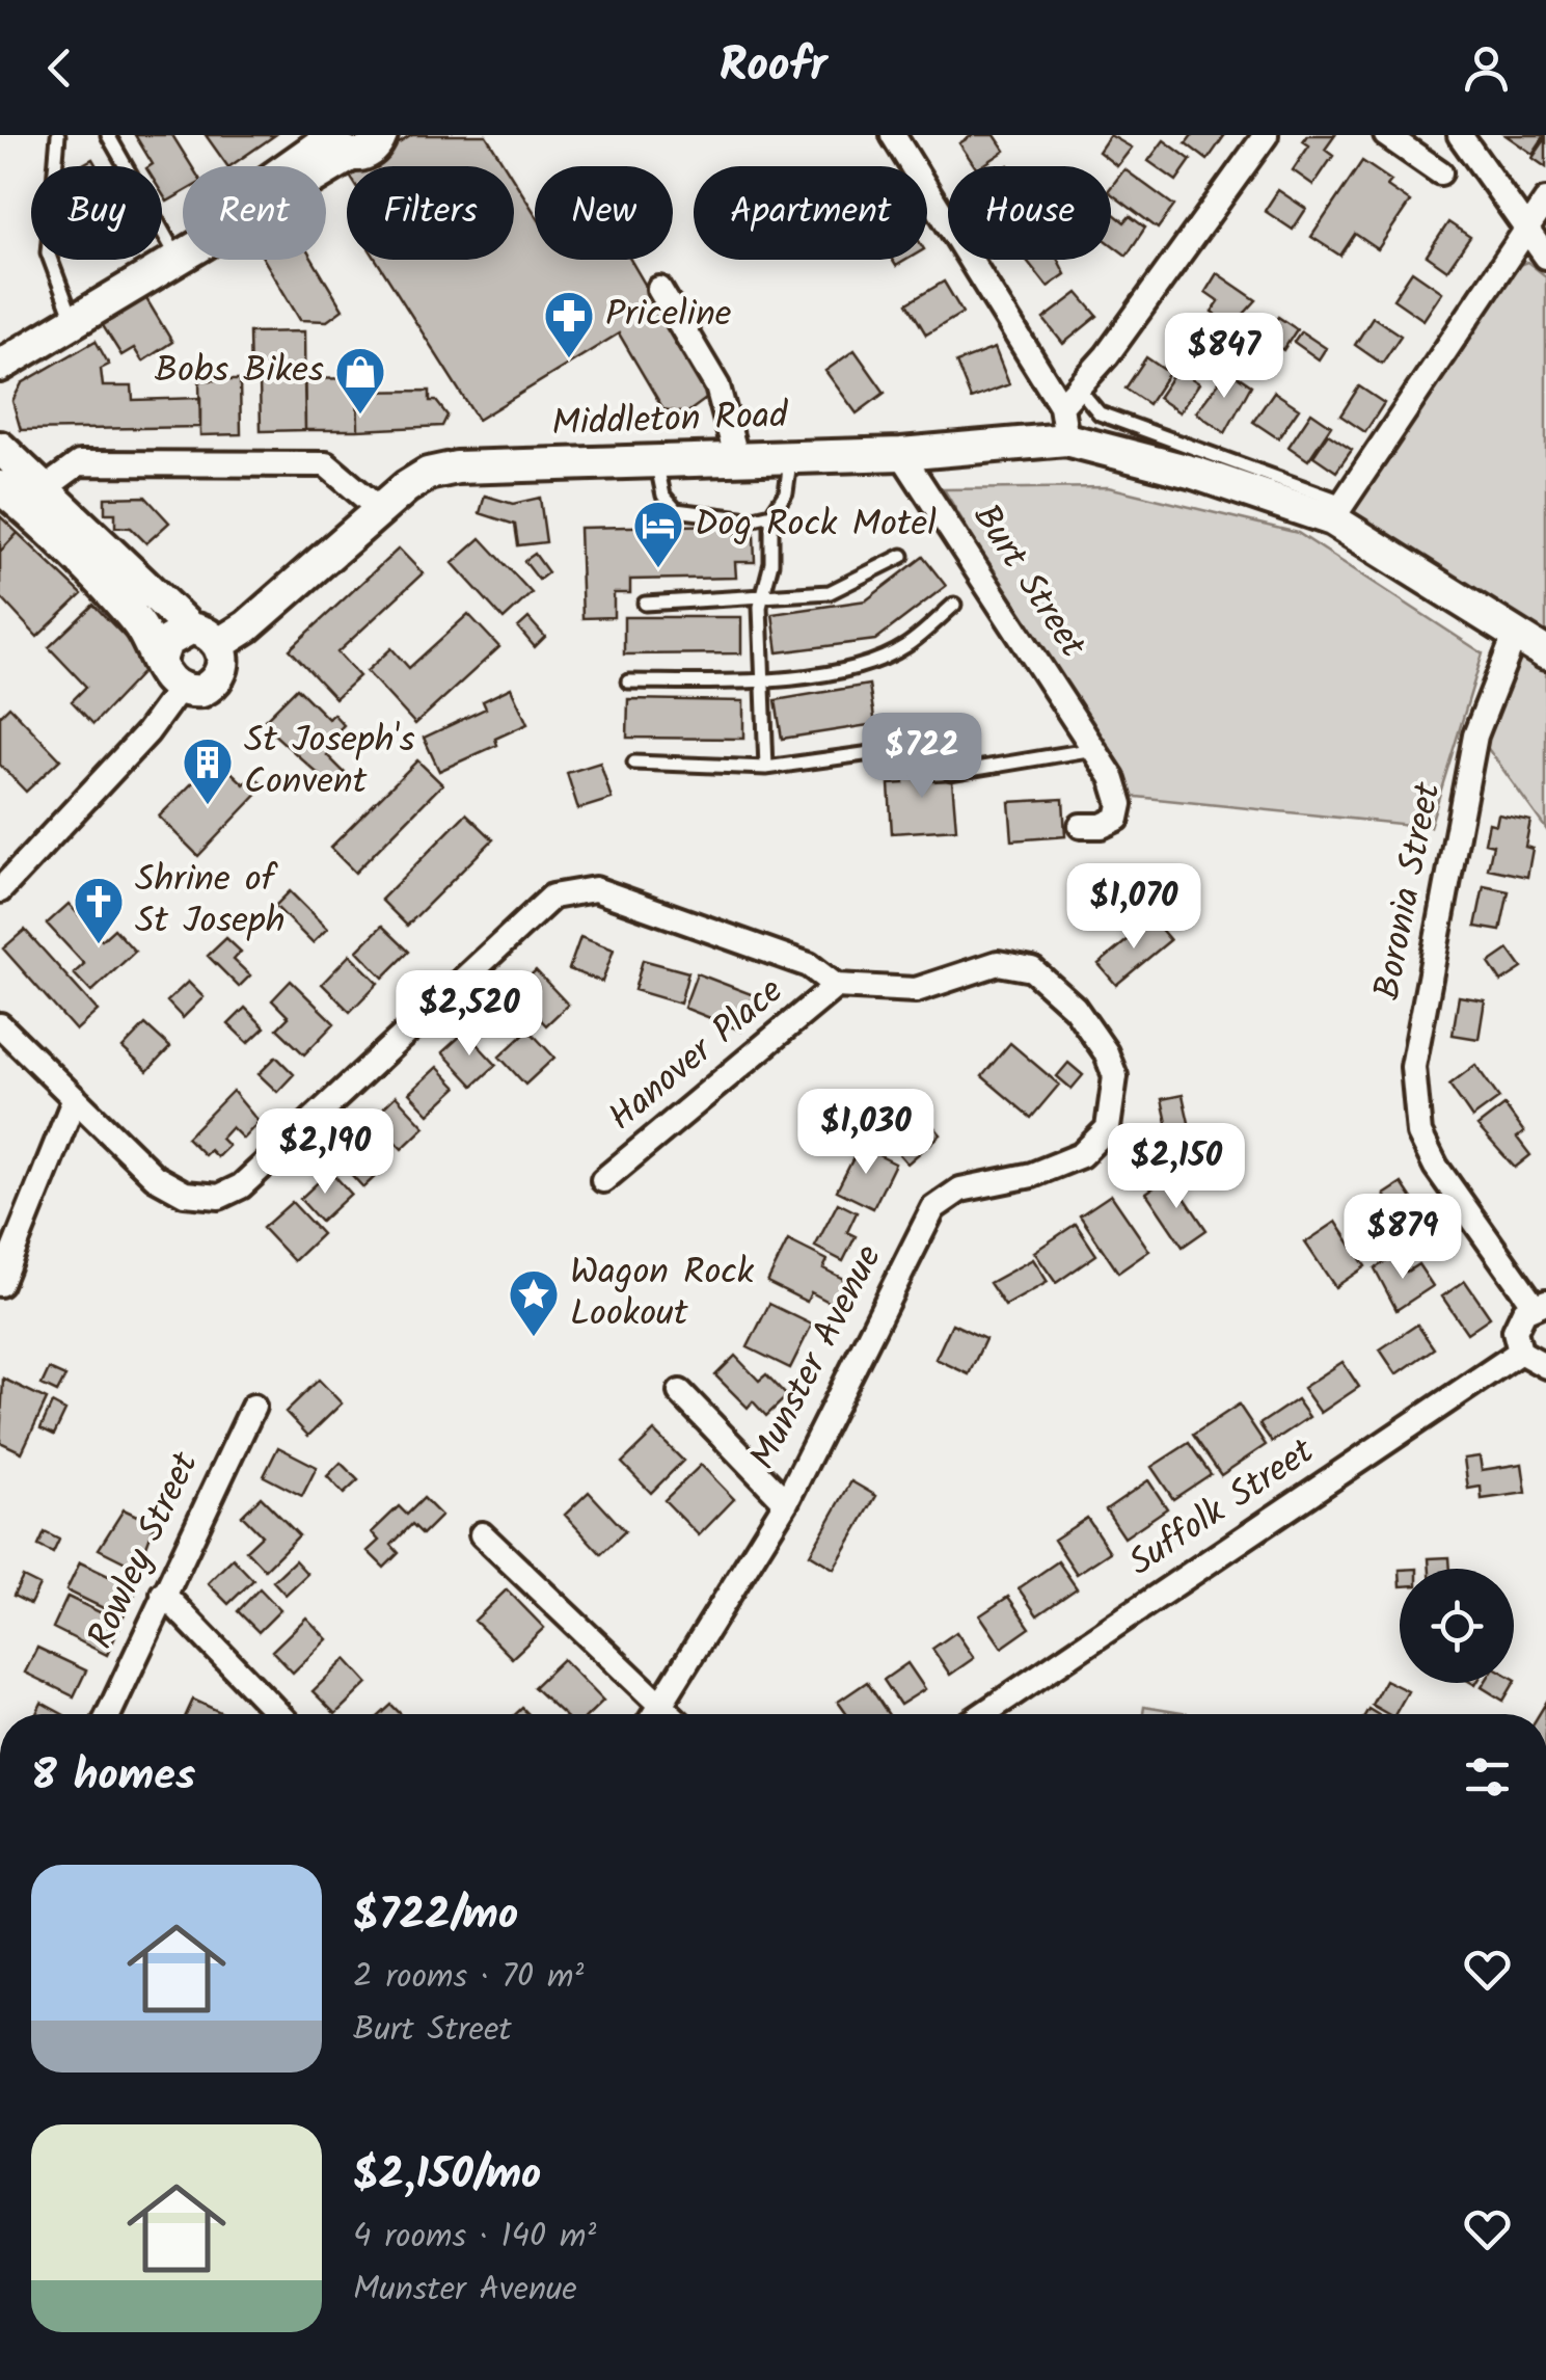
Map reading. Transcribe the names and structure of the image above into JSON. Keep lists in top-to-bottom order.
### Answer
{
  "streets": {
    "main road": ["Middleton Road"],
    "street": [
      "Burt Street",
      "Boronia Street",
      "Hanover Place",
      "Munster Avenue",
      "Suffolk Street",
      "Rowley Street"
    ]
  },
  "crossings": [
    ["Middleton Road", "Burt Street"],
    ["Middleton Road", "Boronia Street"],
    ["Hanover Place", "Munster Avenue"]
  ],
  "places": {
    "pharmacy": ["Priceline"],
    "shop": ["Bobs Bikes"],
    "hotel": ["Dog Rock Motel"],
    "building": ["St Joseph's Convent"],
    "church": ["Shrine of St Joseph"],
    "place": ["Wagon Rock Lookout"]
  },
  "page": {
    "header": "Roofr",
    "chip": [
      "Buy",
      "Rent",
      "Filters",
      "New",
      "Apartment",
      "House"
    ],
    "price": [
      "$847",
      "$722",
      "$1,070",
      "$2,520",
      "$1,030",
      "$2,190",
      "$2,150",
      "$879"
    ],
    "heading": "8 homes",
    "list": [
      {
        "name": "$722/mo",
        "note": "2 rooms · 70 m² · Burt Street"
      },
      {
        "name": "$2,150/mo",
        "note": "4 rooms · 140 m² · Munster Avenue"
      }
    ]
  }
}
